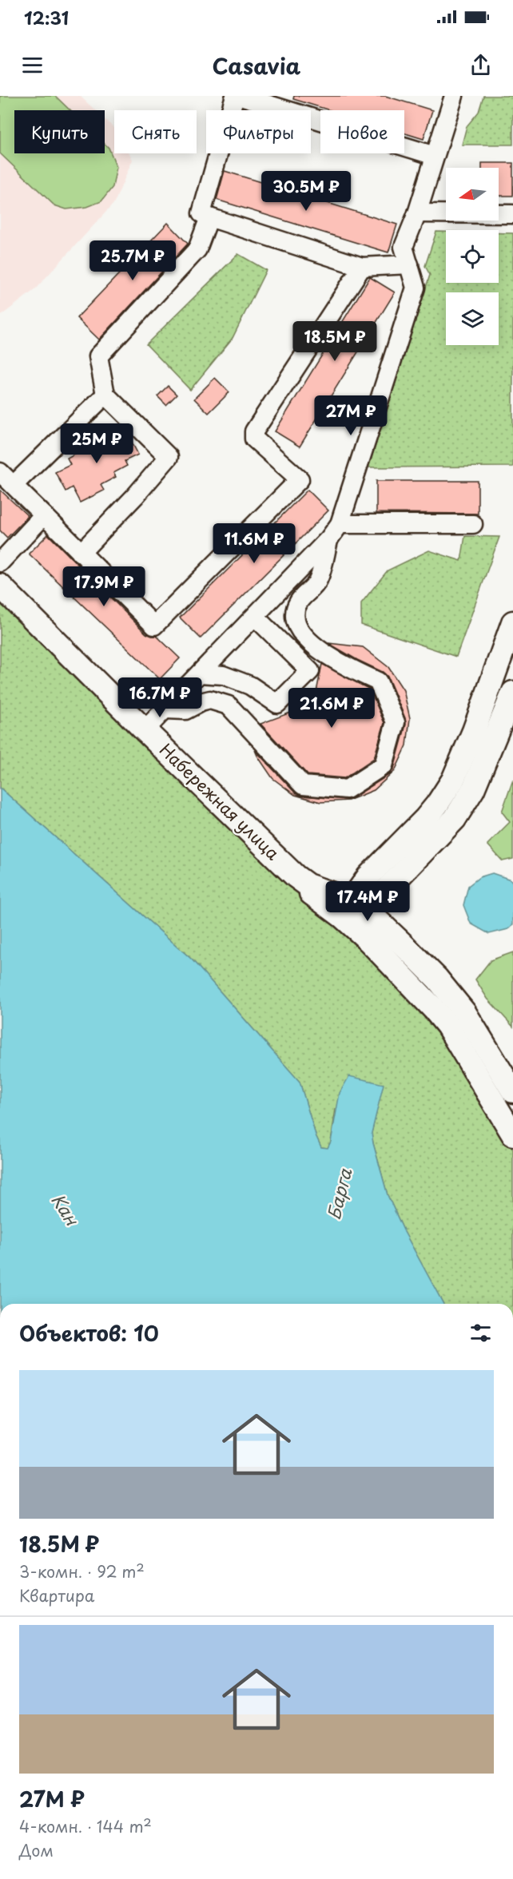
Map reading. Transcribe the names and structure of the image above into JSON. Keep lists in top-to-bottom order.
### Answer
{
  "streets": {
    "main road": ["Набережная улица"]
  },
  "water": ["Барга", "Кан"],
  "north": "left",
  "page": {
    "status": "12:31",
    "header": "Casavia",
    "chip": [
      "Купить",
      "Снять",
      "Фильтры",
      "Новое"
    ],
    "price": [
      "30.5M ₽",
      "25.7M ₽",
      "18.5M ₽",
      "27M ₽",
      "25M ₽",
      "11.6M ₽",
      "17.9M ₽",
      "16.7M ₽",
      "21.6M ₽",
      "17.4M ₽"
    ],
    "heading": "Объектов: 10",
    "list": [
      {
        "name": "18.5M ₽",
        "note": "3-комн. · 92 m² · Квартира"
      },
      {
        "name": "27M ₽",
        "note": "4-комн. · 144 m² · Дом"
      }
    ]
  }
}
